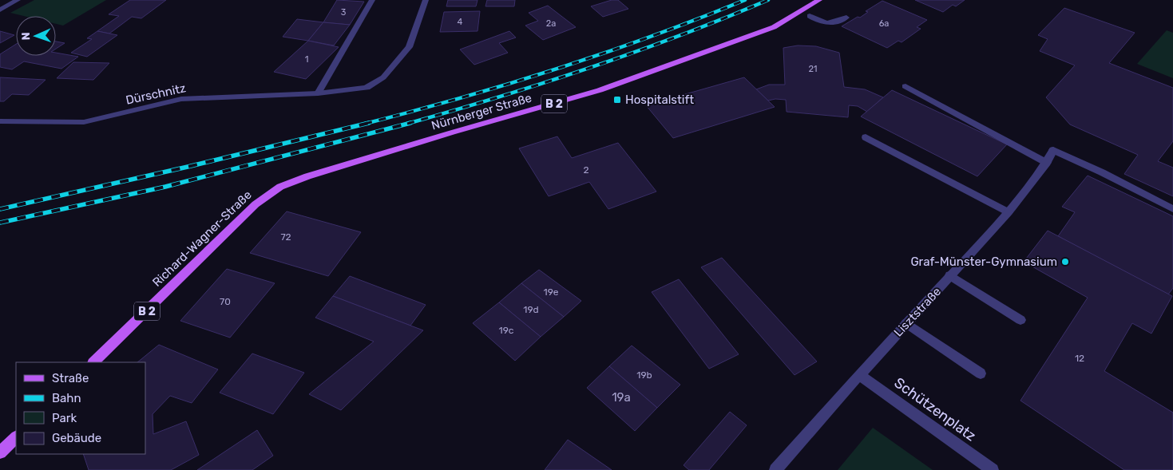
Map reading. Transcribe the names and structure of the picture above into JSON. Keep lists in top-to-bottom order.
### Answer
{
  "streets": {
    "main road": ["B 2", "Nürnberger Straße", "Richard-Wagner-Straße"],
    "street": ["Dürschnitz", "Lisztstraße", "Schützenplatz"]
  },
  "crossings": [
    ["Nürnberger Straße", "Richard-Wagner-Straße"],
    ["Lisztstraße", "Schützenplatz"]
  ],
  "places": {
    "transit": ["Hospitalstift"],
    "other": ["Graf-Münster-Gymnasium"]
  },
  "house_numbers": [
    "3",
    "4",
    "2a",
    "6a",
    "1",
    "21",
    "2",
    "72",
    "19e",
    "70",
    "19d",
    "19c",
    "12",
    "19b",
    "19a"
  ],
  "legend": [
    "Straße",
    "Bahn",
    "Park",
    "Gebäude"
  ],
  "north": "left"
}
